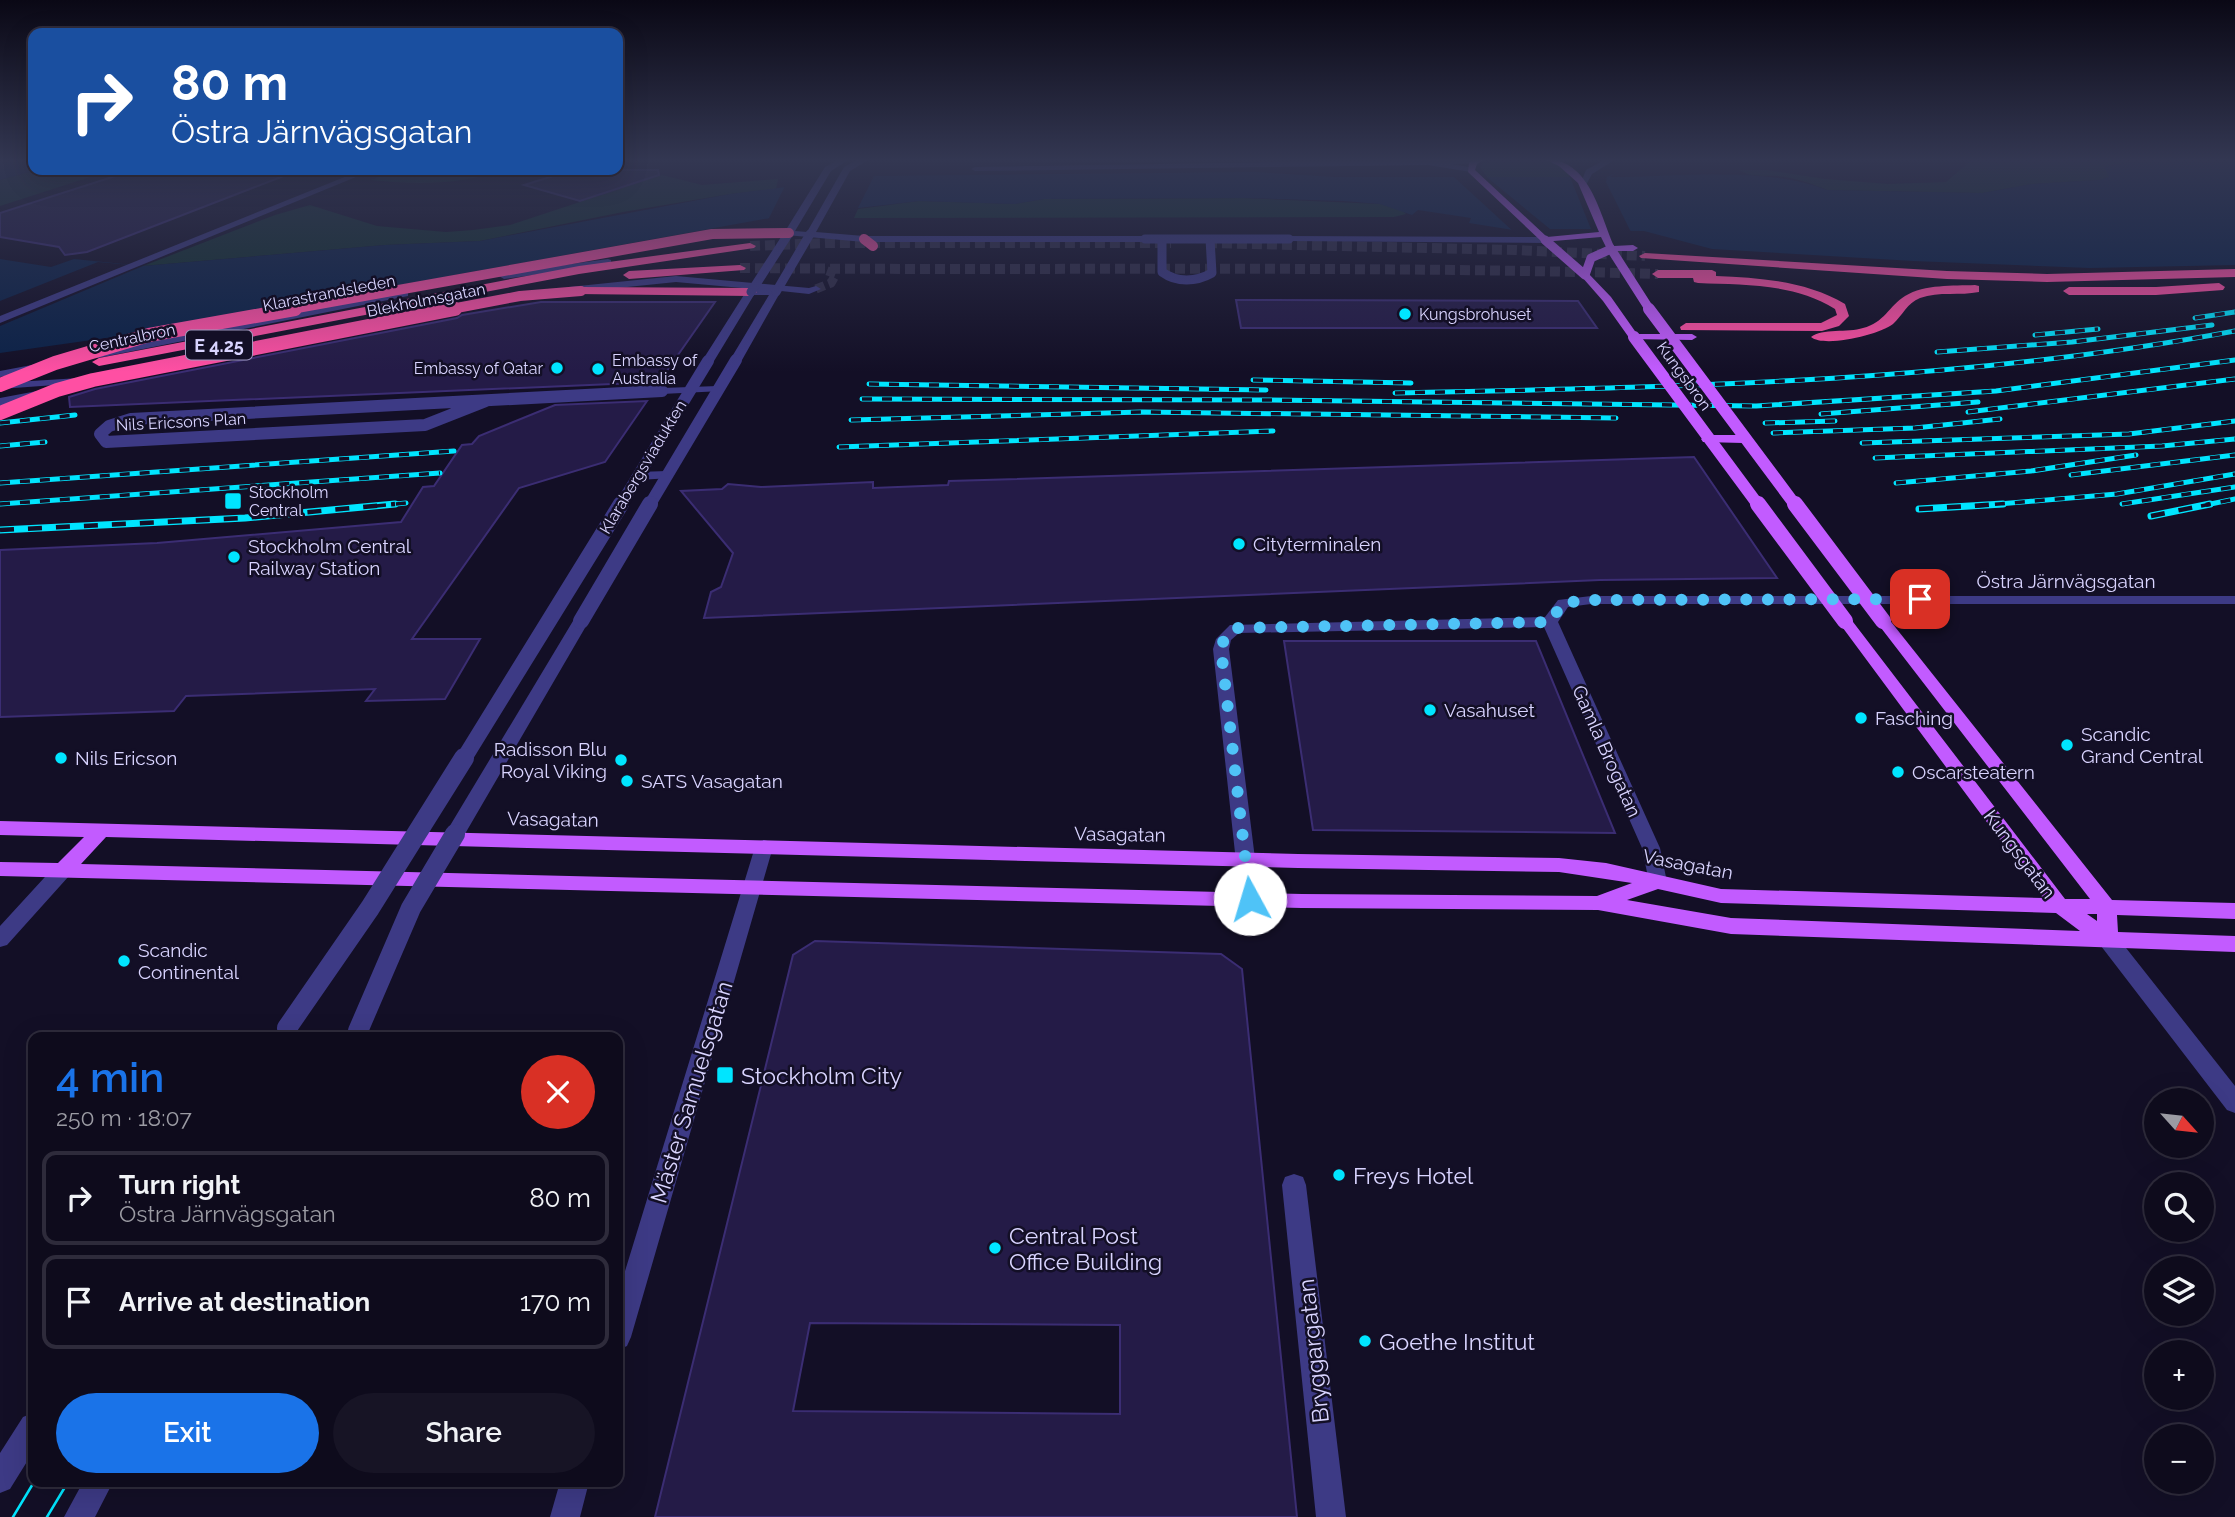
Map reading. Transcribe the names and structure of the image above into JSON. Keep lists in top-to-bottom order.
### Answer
{
  "streets": {
    "highway": ["Klarastrandsleden", "Centralbron", "E 4.25"],
    "main road": ["Kungsbron", "Vasagatan", "Kungsgatan"],
    "street": [
      "Blekholmsgatan",
      "Nils Ericsons Plan",
      "Klarabergsviadukten",
      "Östra Järnvägsgatan",
      "Gamla Brogatan",
      "Mäster Samuelsgatan",
      "Bryggargatan"
    ]
  },
  "crossings": [
    ["Klarastrandsleden", "Centralbron"],
    ["Blekholmsgatan", "Centralbron"],
    ["Kungsbron", "Kungsgatan"],
    ["Nils Ericsons Plan", "Klarabergsviadukten"],
    ["Östra Järnvägsgatan", "Gamla Brogatan"],
    ["Gamla Brogatan", "Vasagatan"],
    ["Vasagatan", "Kungsgatan"],
    ["Vasagatan", "Mäster Samuelsgatan"]
  ],
  "places": {
    "other": [
      "Kungsbrohuset",
      "Embassy of Qatar",
      "Embassy of Australia",
      "Cityterminalen",
      "Stockholm Central Railway Station",
      "Vasahuset",
      "Fasching",
      "Scandic Grand Central",
      "Nils Ericson",
      "Radisson Blu Royal Viking",
      "Oscarsteatern",
      "SATS Vasagatan",
      "Scandic Continental",
      "Freys Hotel",
      "Central Post Office Building",
      "Goethe Institut"
    ],
    "transit": ["Stockholm Central", "Stockholm City"]
  },
  "north": "bottom right",
  "page": {
    "turn": ["80 m", "Östra Järnvägsgatan"],
    "heading": ["4 min", "250 m · 18:07"],
    "map_buttons": ["+", "−"],
    "list": [
      {
        "name": "Turn right",
        "note": "Östra Järnvägsgatan",
        "value": "80 m"
      },
      {
        "name": "Arrive at destination",
        "value": "170 m"
      }
    ],
    "buttons": ["Exit", "Share"]
  }
}
